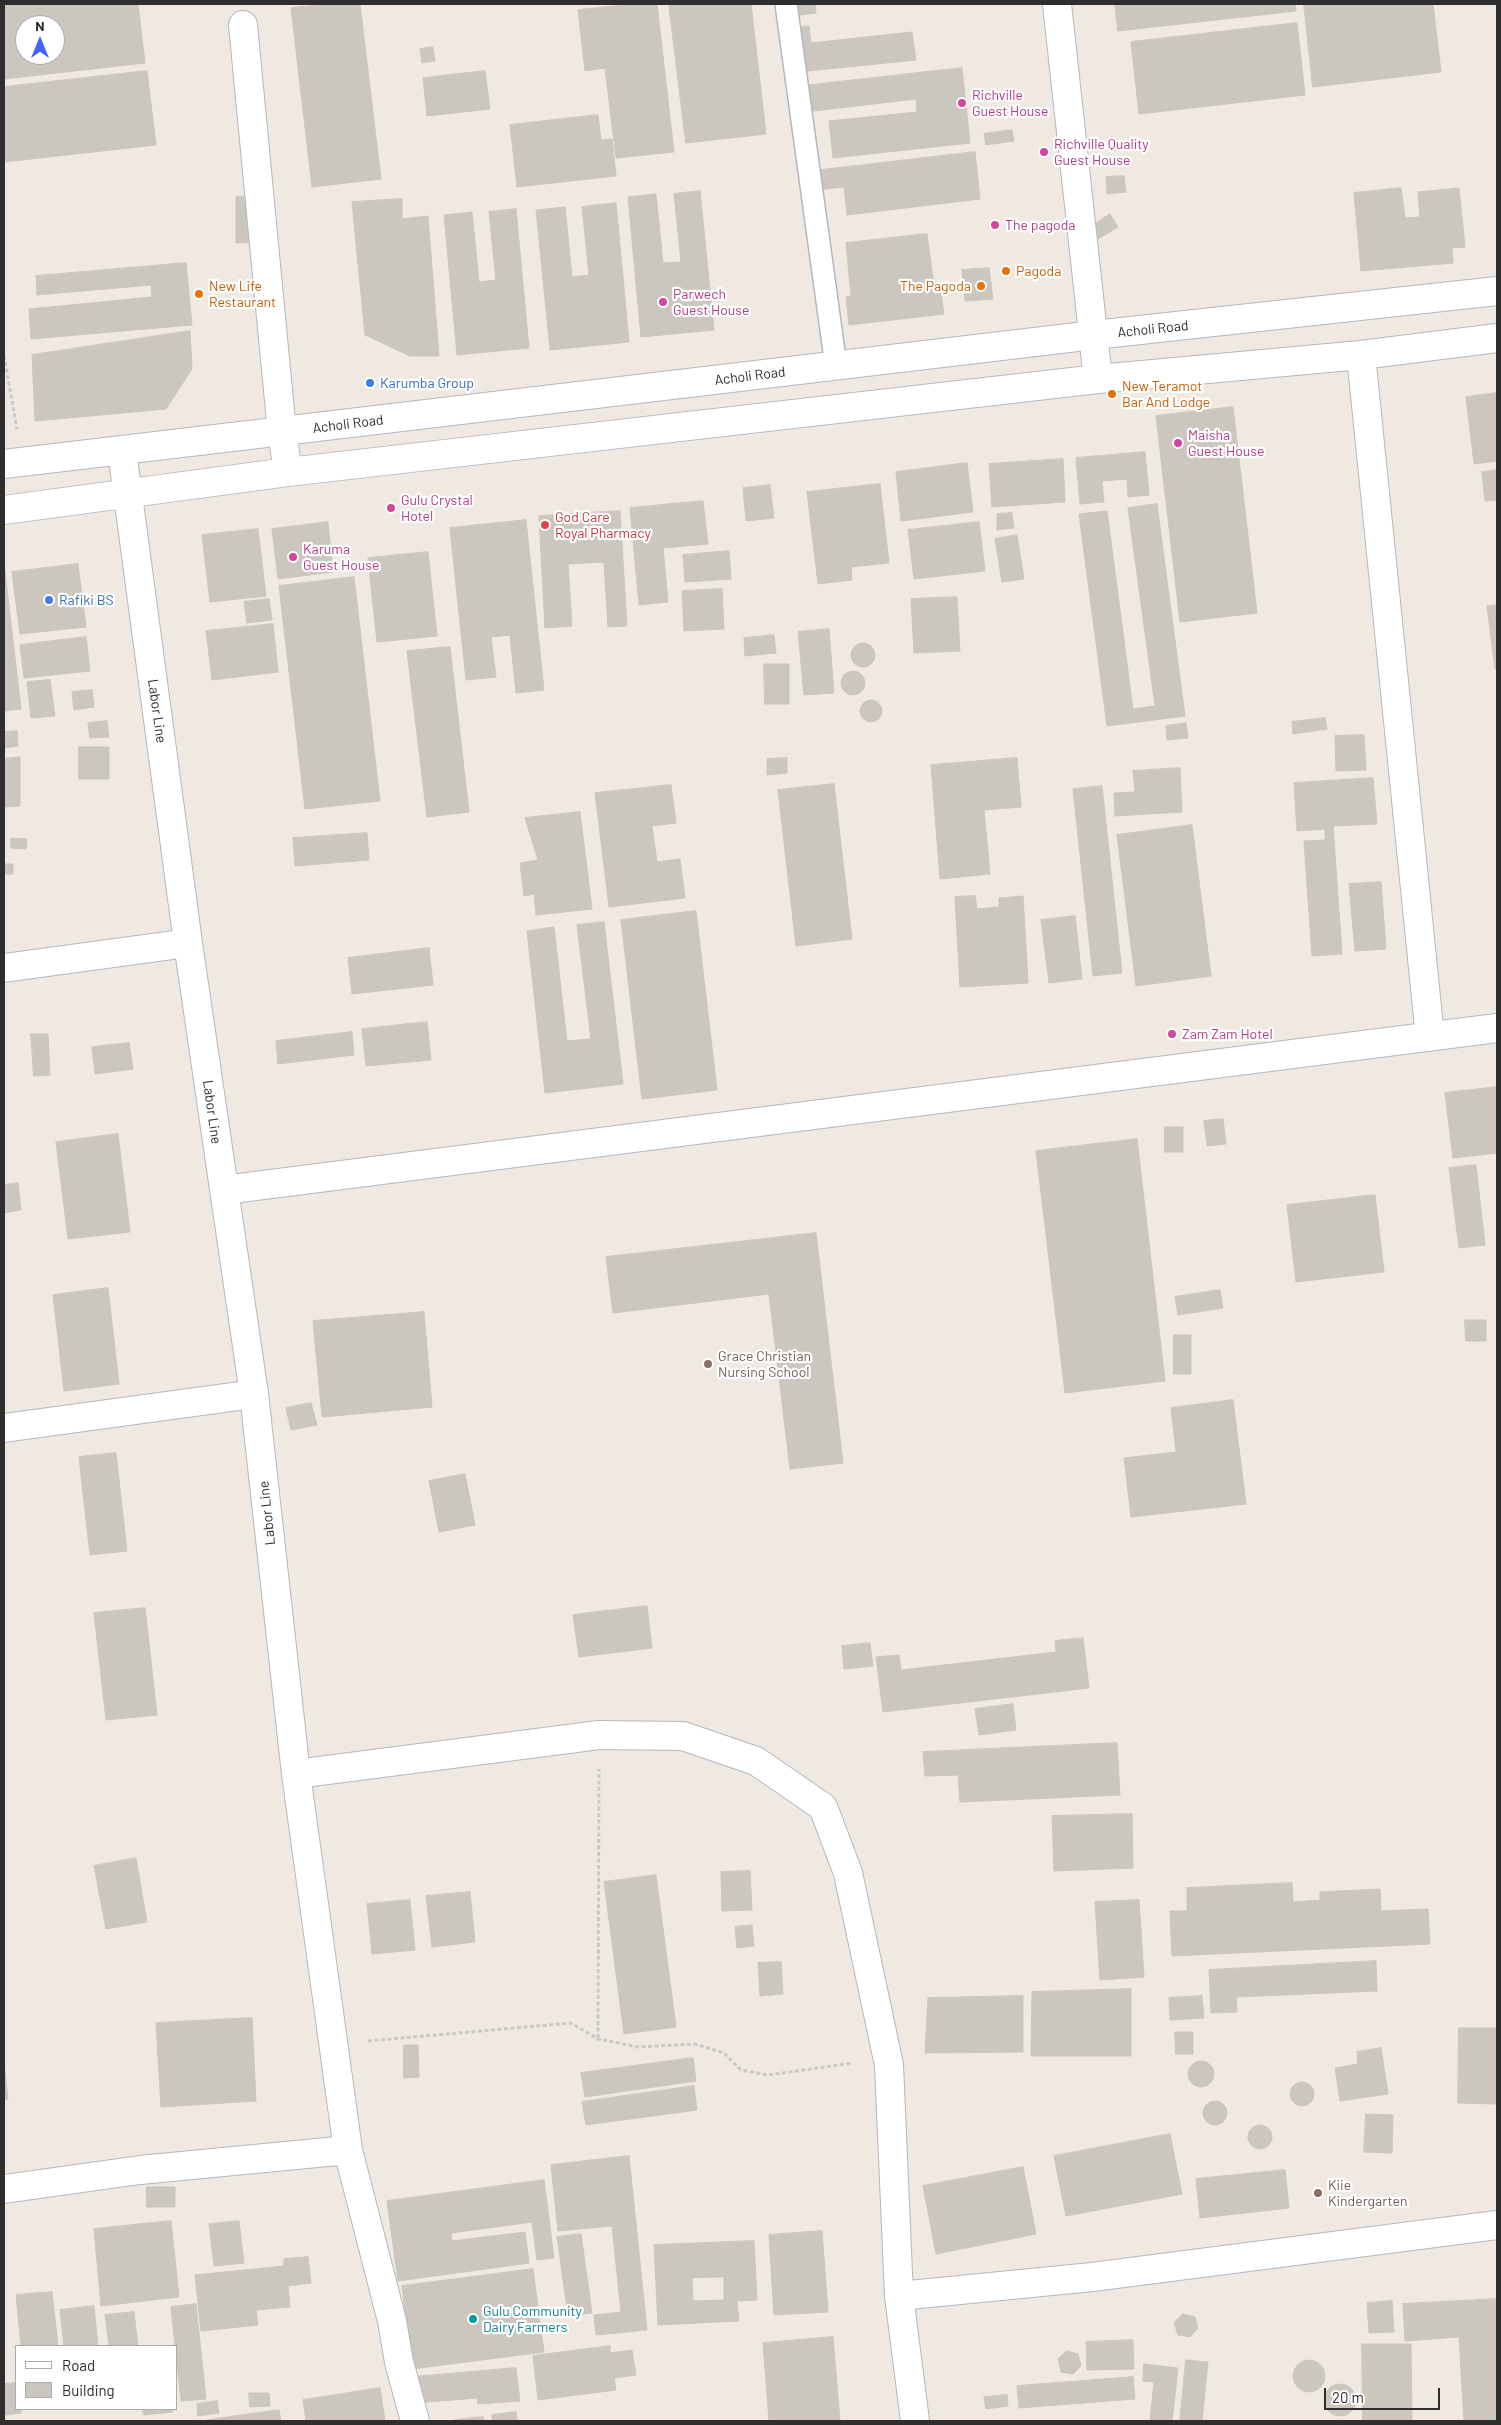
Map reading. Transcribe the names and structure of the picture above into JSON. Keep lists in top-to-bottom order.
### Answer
{
  "streets": {
    "street": ["Acholi Road", "Labor Line"]
  },
  "crossings": [
    ["Acholi Road", "Labor Line"]
  ],
  "places": [
    "Richville Guest House",
    "Richville Quality Guest House",
    "The pagoda",
    "Pagoda",
    "The Pagoda",
    "New Life Restaurant",
    "Parwech Guest House",
    "Karumba Group",
    "New Teramot Bar And Lodge",
    "Maisha Guest House",
    "Gulu Crystal Hotel",
    "God Care Royal Pharmacy",
    "Karuma Guest House",
    "Rafiki BS",
    "Zam Zam Hotel",
    "Grace Christian Nursing School",
    "Kiie Kindergarten",
    "Gulu Community Dairy Farmers"
  ],
  "legend": ["Road", "Building"],
  "scale_bar": "20 m",
  "north": "top"
}
